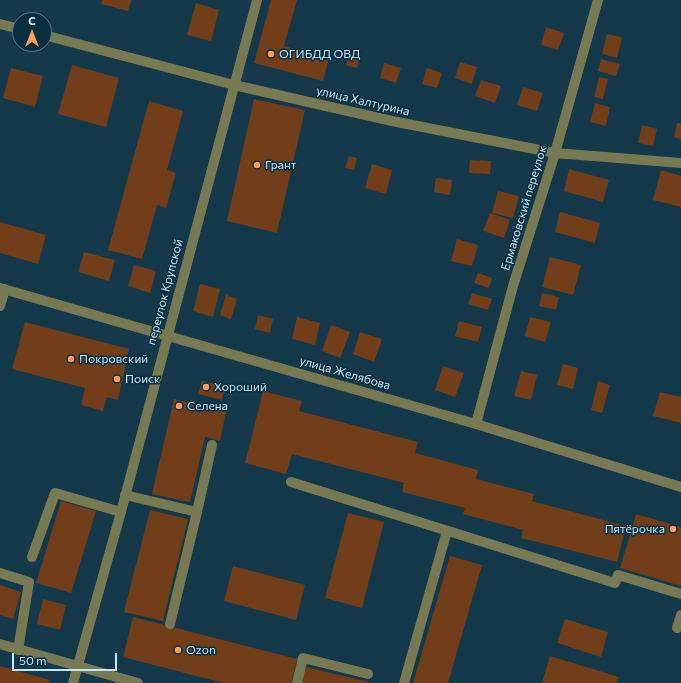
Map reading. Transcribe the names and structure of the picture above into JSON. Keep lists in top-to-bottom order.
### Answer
{
  "streets": {
    "street": [
      "улица Халтурина",
      "Ермаковский переулок",
      "переулок Крупской",
      "улица Желябова"
    ]
  },
  "crossings": [
    ["улица Халтурина", "Ермаковский переулок"],
    ["улица Халтурина", "переулок Крупской"],
    ["Ермаковский переулок", "улица Желябова"],
    ["переулок Крупской", "улица Желябова"]
  ],
  "places": [
    "ОГИБДД ОВД",
    "Грант",
    "Покровский",
    "Поиск",
    "Хороший",
    "Селена",
    "Пятёрочка",
    "Ozon"
  ],
  "scale_bar": "50 m",
  "north": "top"
}
